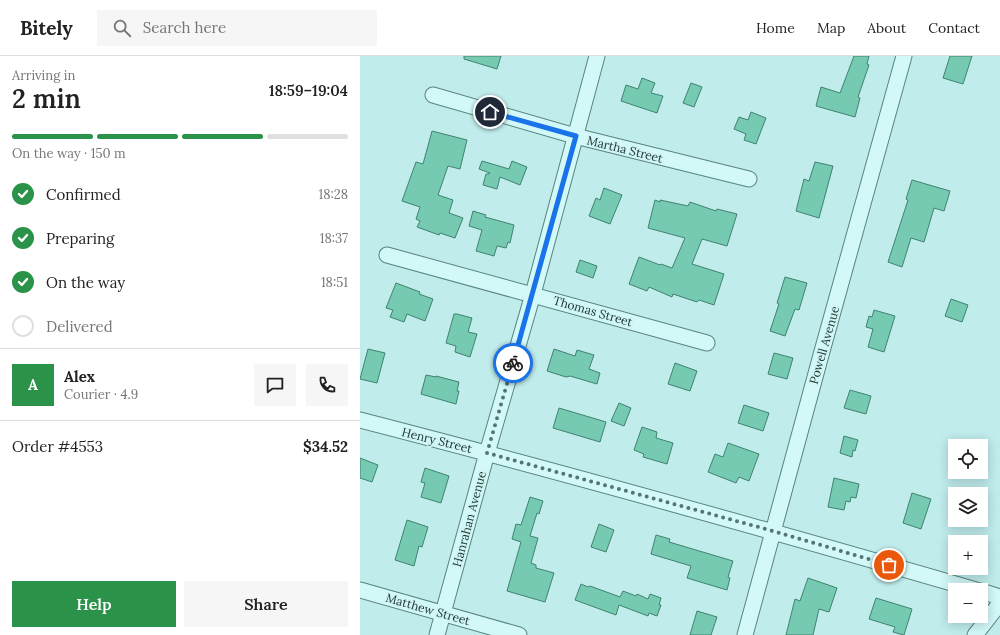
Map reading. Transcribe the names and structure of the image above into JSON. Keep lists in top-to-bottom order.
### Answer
{
  "streets": {
    "street": [
      "Martha Street",
      "Thomas Street",
      "Powell Avenue",
      "Henry Street",
      "Hanrahan Avenue",
      "Matthew Street"
    ]
  },
  "crossings": [
    ["Martha Street", "Hanrahan Avenue"],
    ["Thomas Street", "Hanrahan Avenue"],
    ["Powell Avenue", "Henry Street"],
    ["Henry Street", "Hanrahan Avenue"],
    ["Hanrahan Avenue", "Matthew Street"]
  ],
  "page": {
    "header": "Bitely",
    "search": "Search here",
    "nav": [
      "Home",
      "Map",
      "About",
      "Contact"
    ],
    "heading": ["2 min", "Arriving in", "18:59–19:04"],
    "panel": [
      "Alex",
      "Courier · 4.9",
      "Order #4553",
      "$34.52"
    ],
    "bar": "On the way · 150 m",
    "list": [
      ["Confirmed", "18:28"],
      ["Preparing", "18:37"],
      ["On the way", "18:51"],
      "Delivered"
    ],
    "round": "A",
    "map_buttons": ["+", "−"],
    "buttons": ["Help", "Share"]
  }
}
